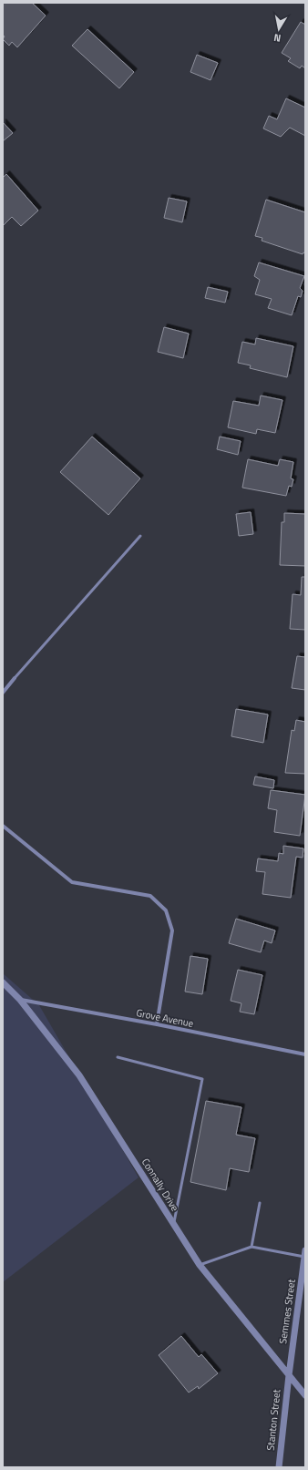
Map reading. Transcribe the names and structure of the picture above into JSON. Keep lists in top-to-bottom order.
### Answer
{
  "streets": {
    "street": [
      "Grove Avenue",
      "Connally Drive",
      "Semmes Street",
      "Stanton Street"
    ]
  },
  "crossings": [
    ["Grove Avenue", "Connally Drive"],
    ["Connally Drive", "Semmes Street"],
    ["Connally Drive", "Stanton Street"],
    ["Semmes Street", "Stanton Street"]
  ],
  "north": "bottom"
}
